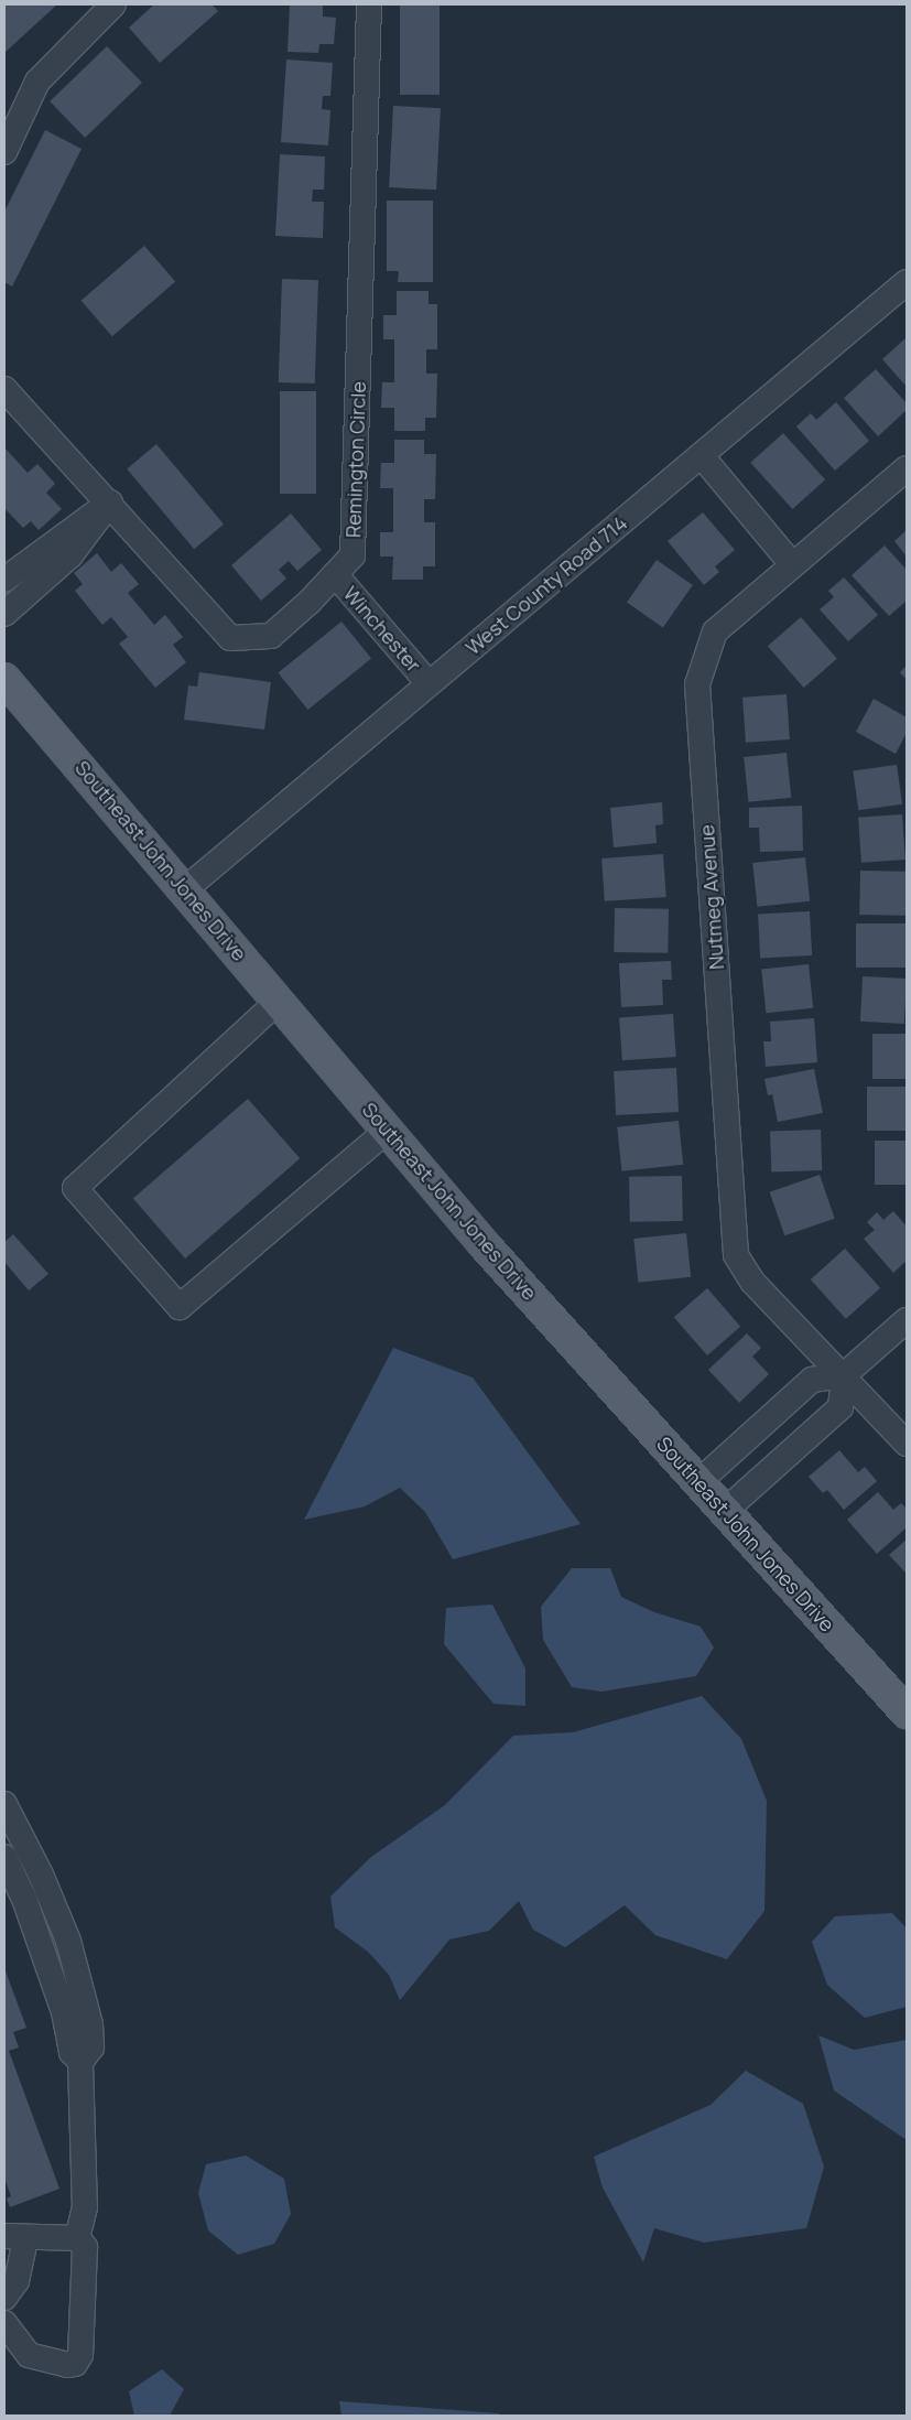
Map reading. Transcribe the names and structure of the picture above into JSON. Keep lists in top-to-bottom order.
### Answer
{
  "streets": {
    "main road": ["Southeast John Jones Drive"],
    "street": [
      "Remington Circle",
      "West County Road 714",
      "Winchester",
      "Nutmeg Avenue"
    ]
  },
  "crossings": [
    ["Remington Circle", "Winchester"],
    ["West County Road 714", "Winchester"],
    ["West County Road 714", "Southeast John Jones Drive"]
  ]
}
